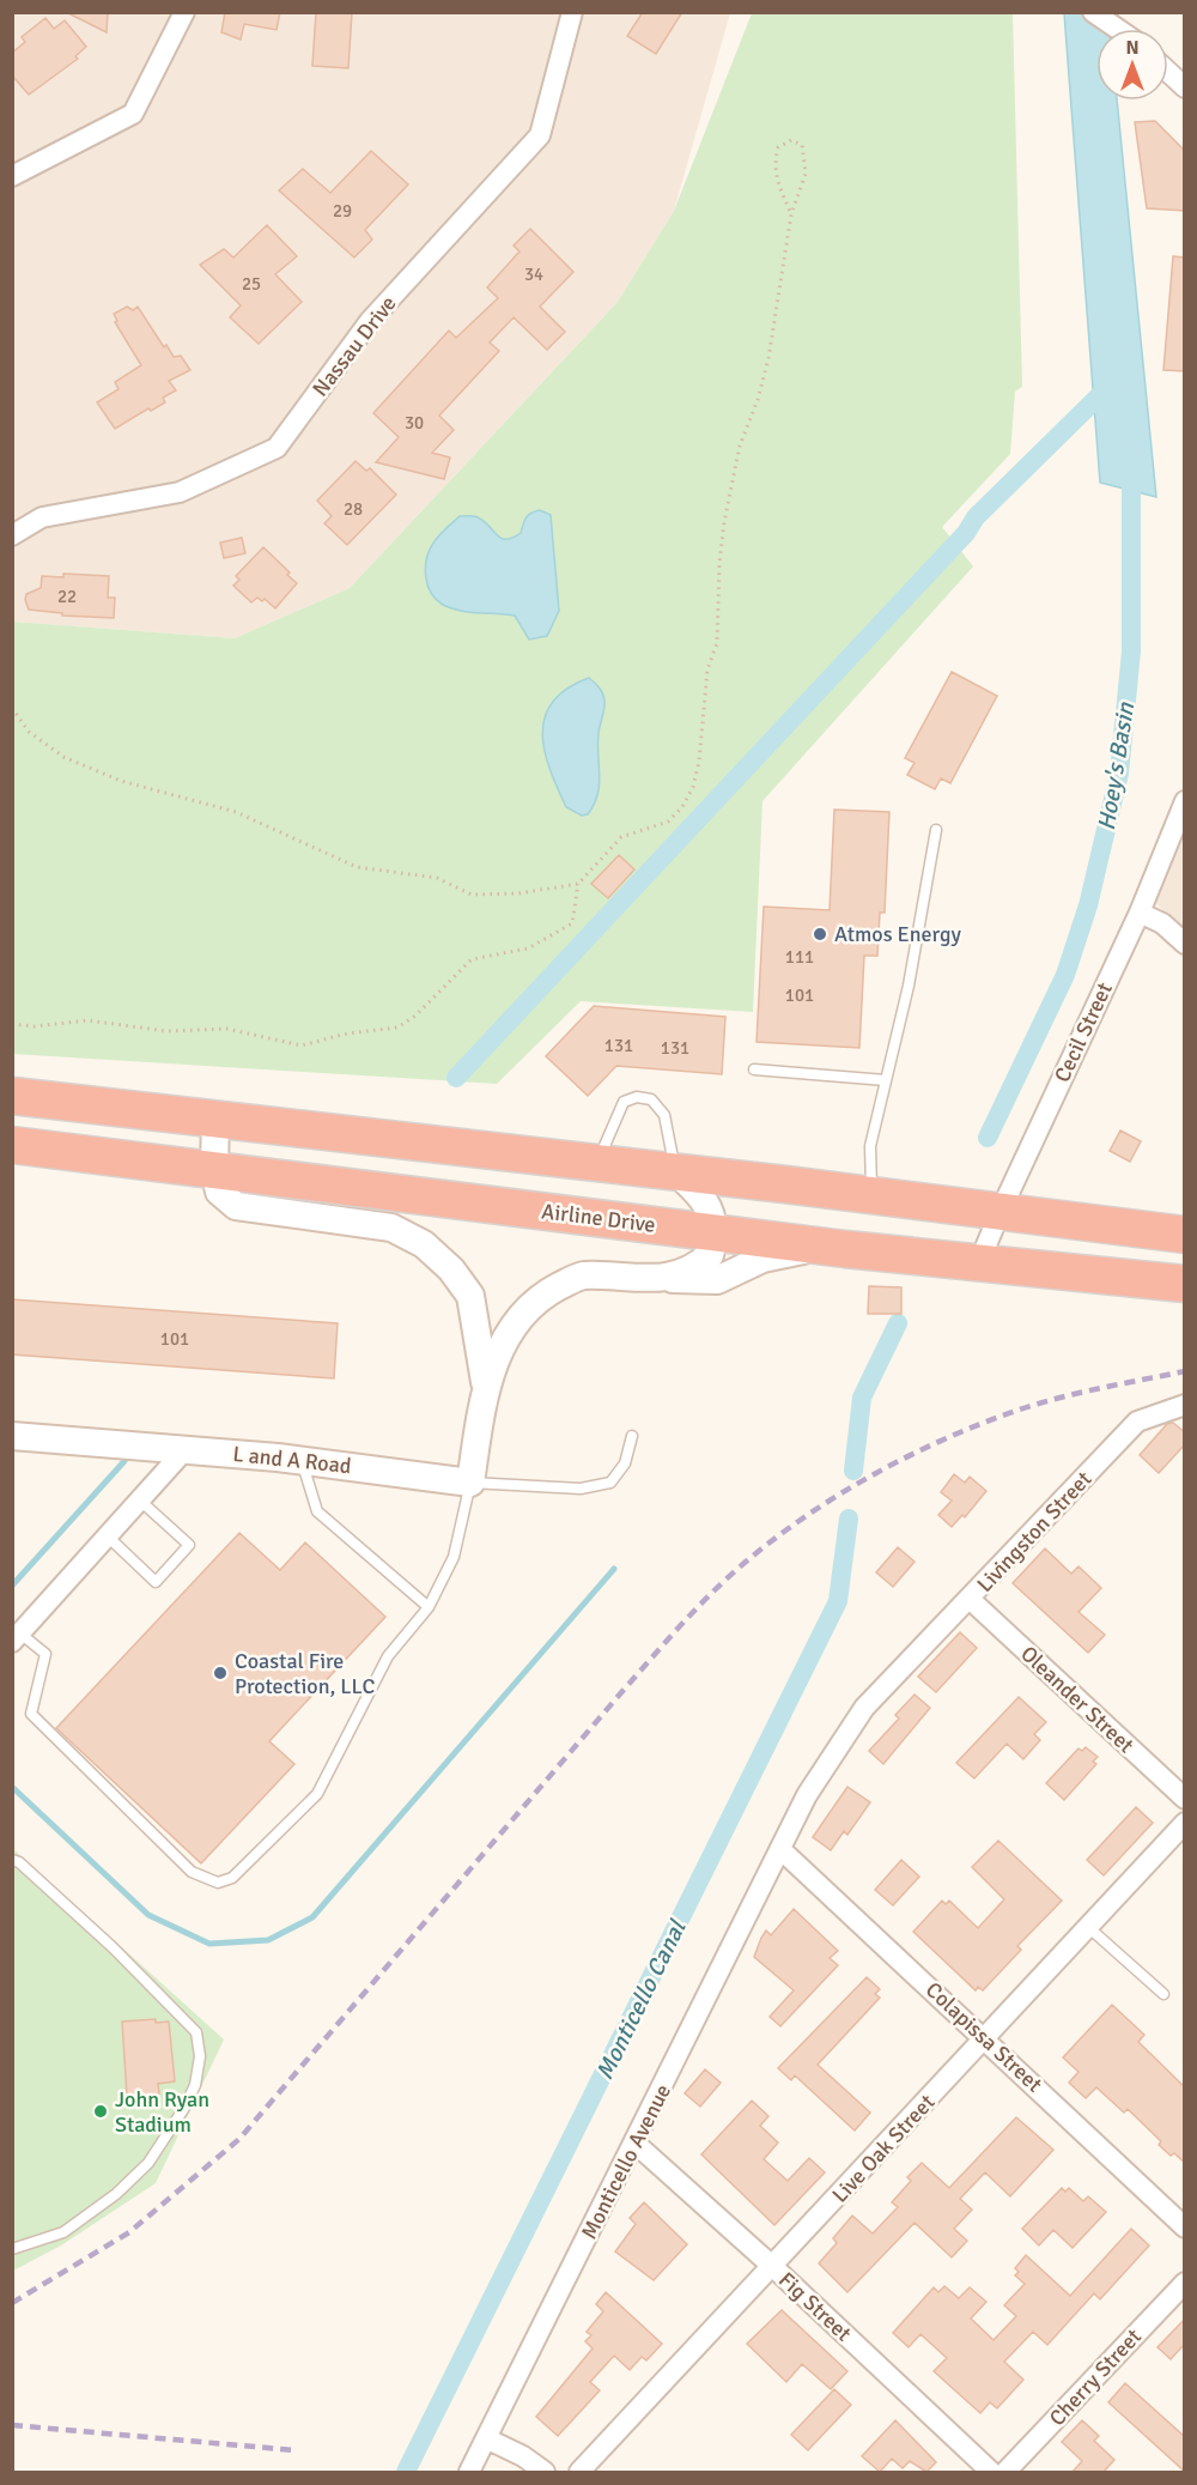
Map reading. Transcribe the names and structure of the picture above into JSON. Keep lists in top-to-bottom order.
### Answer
{
  "streets": {
    "highway": ["Airline Drive"],
    "street": [
      "Nassau Drive",
      "Cecil Street",
      "L and A Road",
      "Livingston Street",
      "Oleander Street",
      "Colapissa Street",
      "Live Oak Street",
      "Monticello Avenue",
      "Fig Street",
      "Cherry Street"
    ]
  },
  "crossings": [
    ["Cecil Street", "Airline Drive"],
    ["Livingston Street", "Oleander Street"],
    ["Livingston Street", "Colapissa Street"],
    ["Livingston Street", "Monticello Avenue"],
    ["Colapissa Street", "Live Oak Street"],
    ["Colapissa Street", "Monticello Avenue"],
    ["Live Oak Street", "Fig Street"],
    ["Monticello Avenue", "Fig Street"]
  ],
  "water": ["Hoey's Basin", "Monticello Canal"],
  "places": ["Atmos Energy", "Coastal Fire Protection, LLC", "John Ryan Stadium"],
  "house_numbers": [
    "29",
    "34",
    "25",
    "30",
    "28",
    "22",
    "111",
    "101",
    "131",
    "131",
    "101"
  ],
  "north": "top"
}
